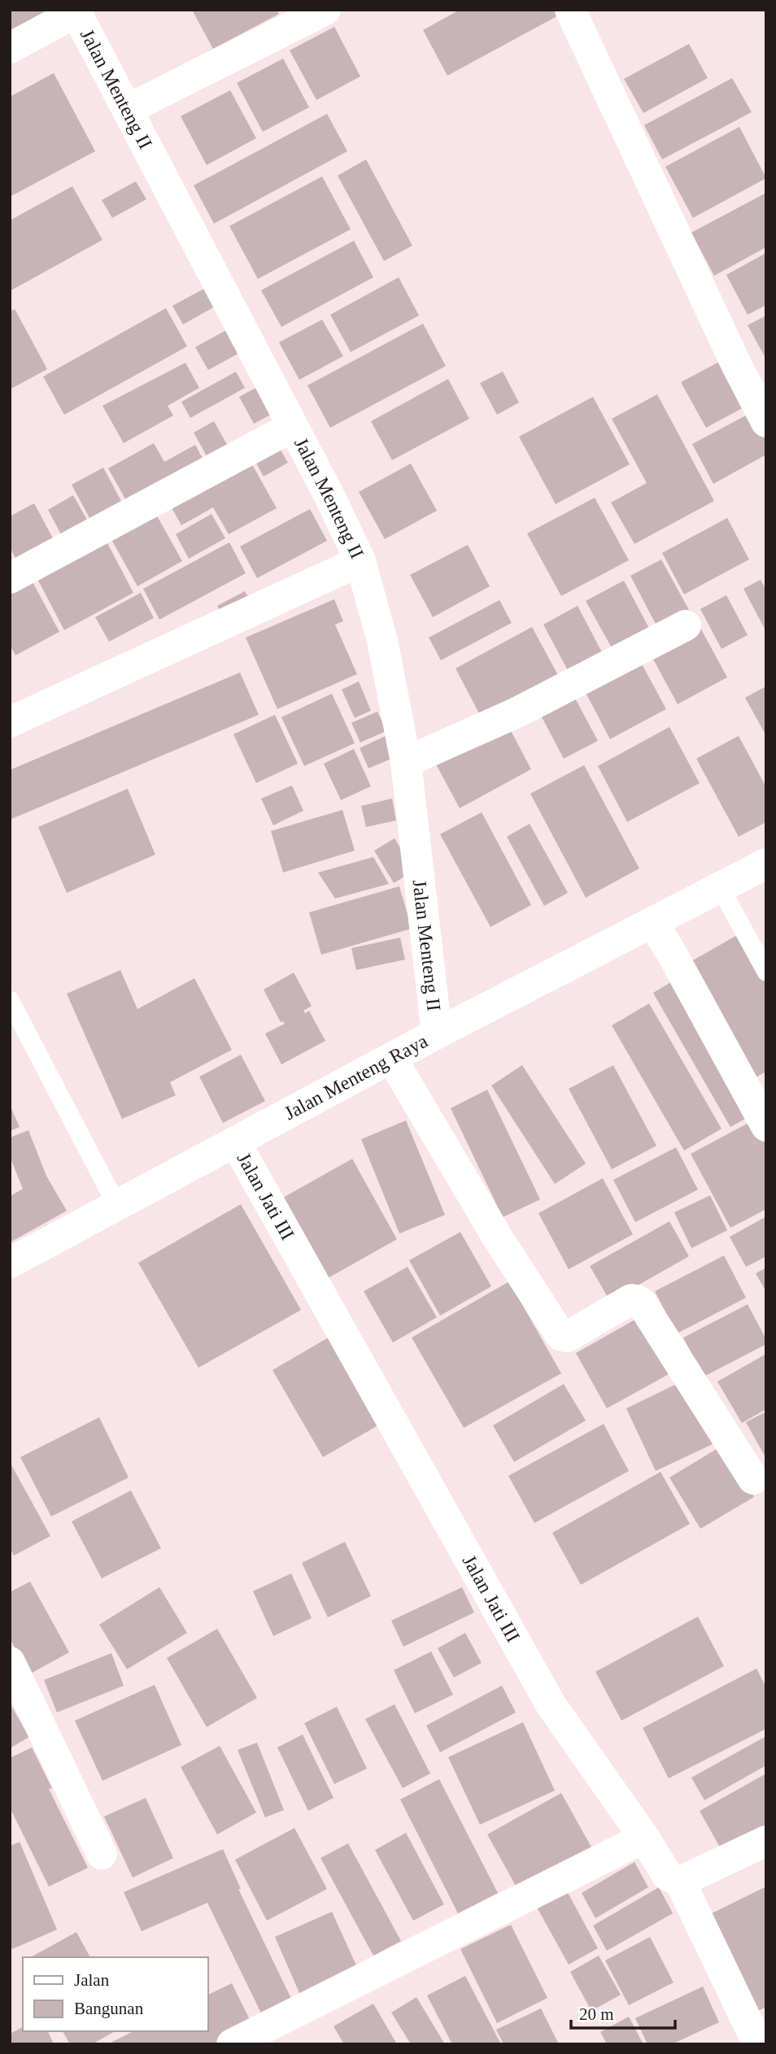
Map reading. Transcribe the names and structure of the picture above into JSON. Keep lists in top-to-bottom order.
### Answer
{
  "streets": {
    "street": ["Jalan Menteng II", "Jalan Menteng Raya", "Jalan Jati III"]
  },
  "crossings": [
    ["Jalan Menteng II", "Jalan Menteng Raya"],
    ["Jalan Menteng Raya", "Jalan Jati III"]
  ],
  "legend": ["Jalan", "Bangunan"],
  "scale_bar": "20 m"
}
